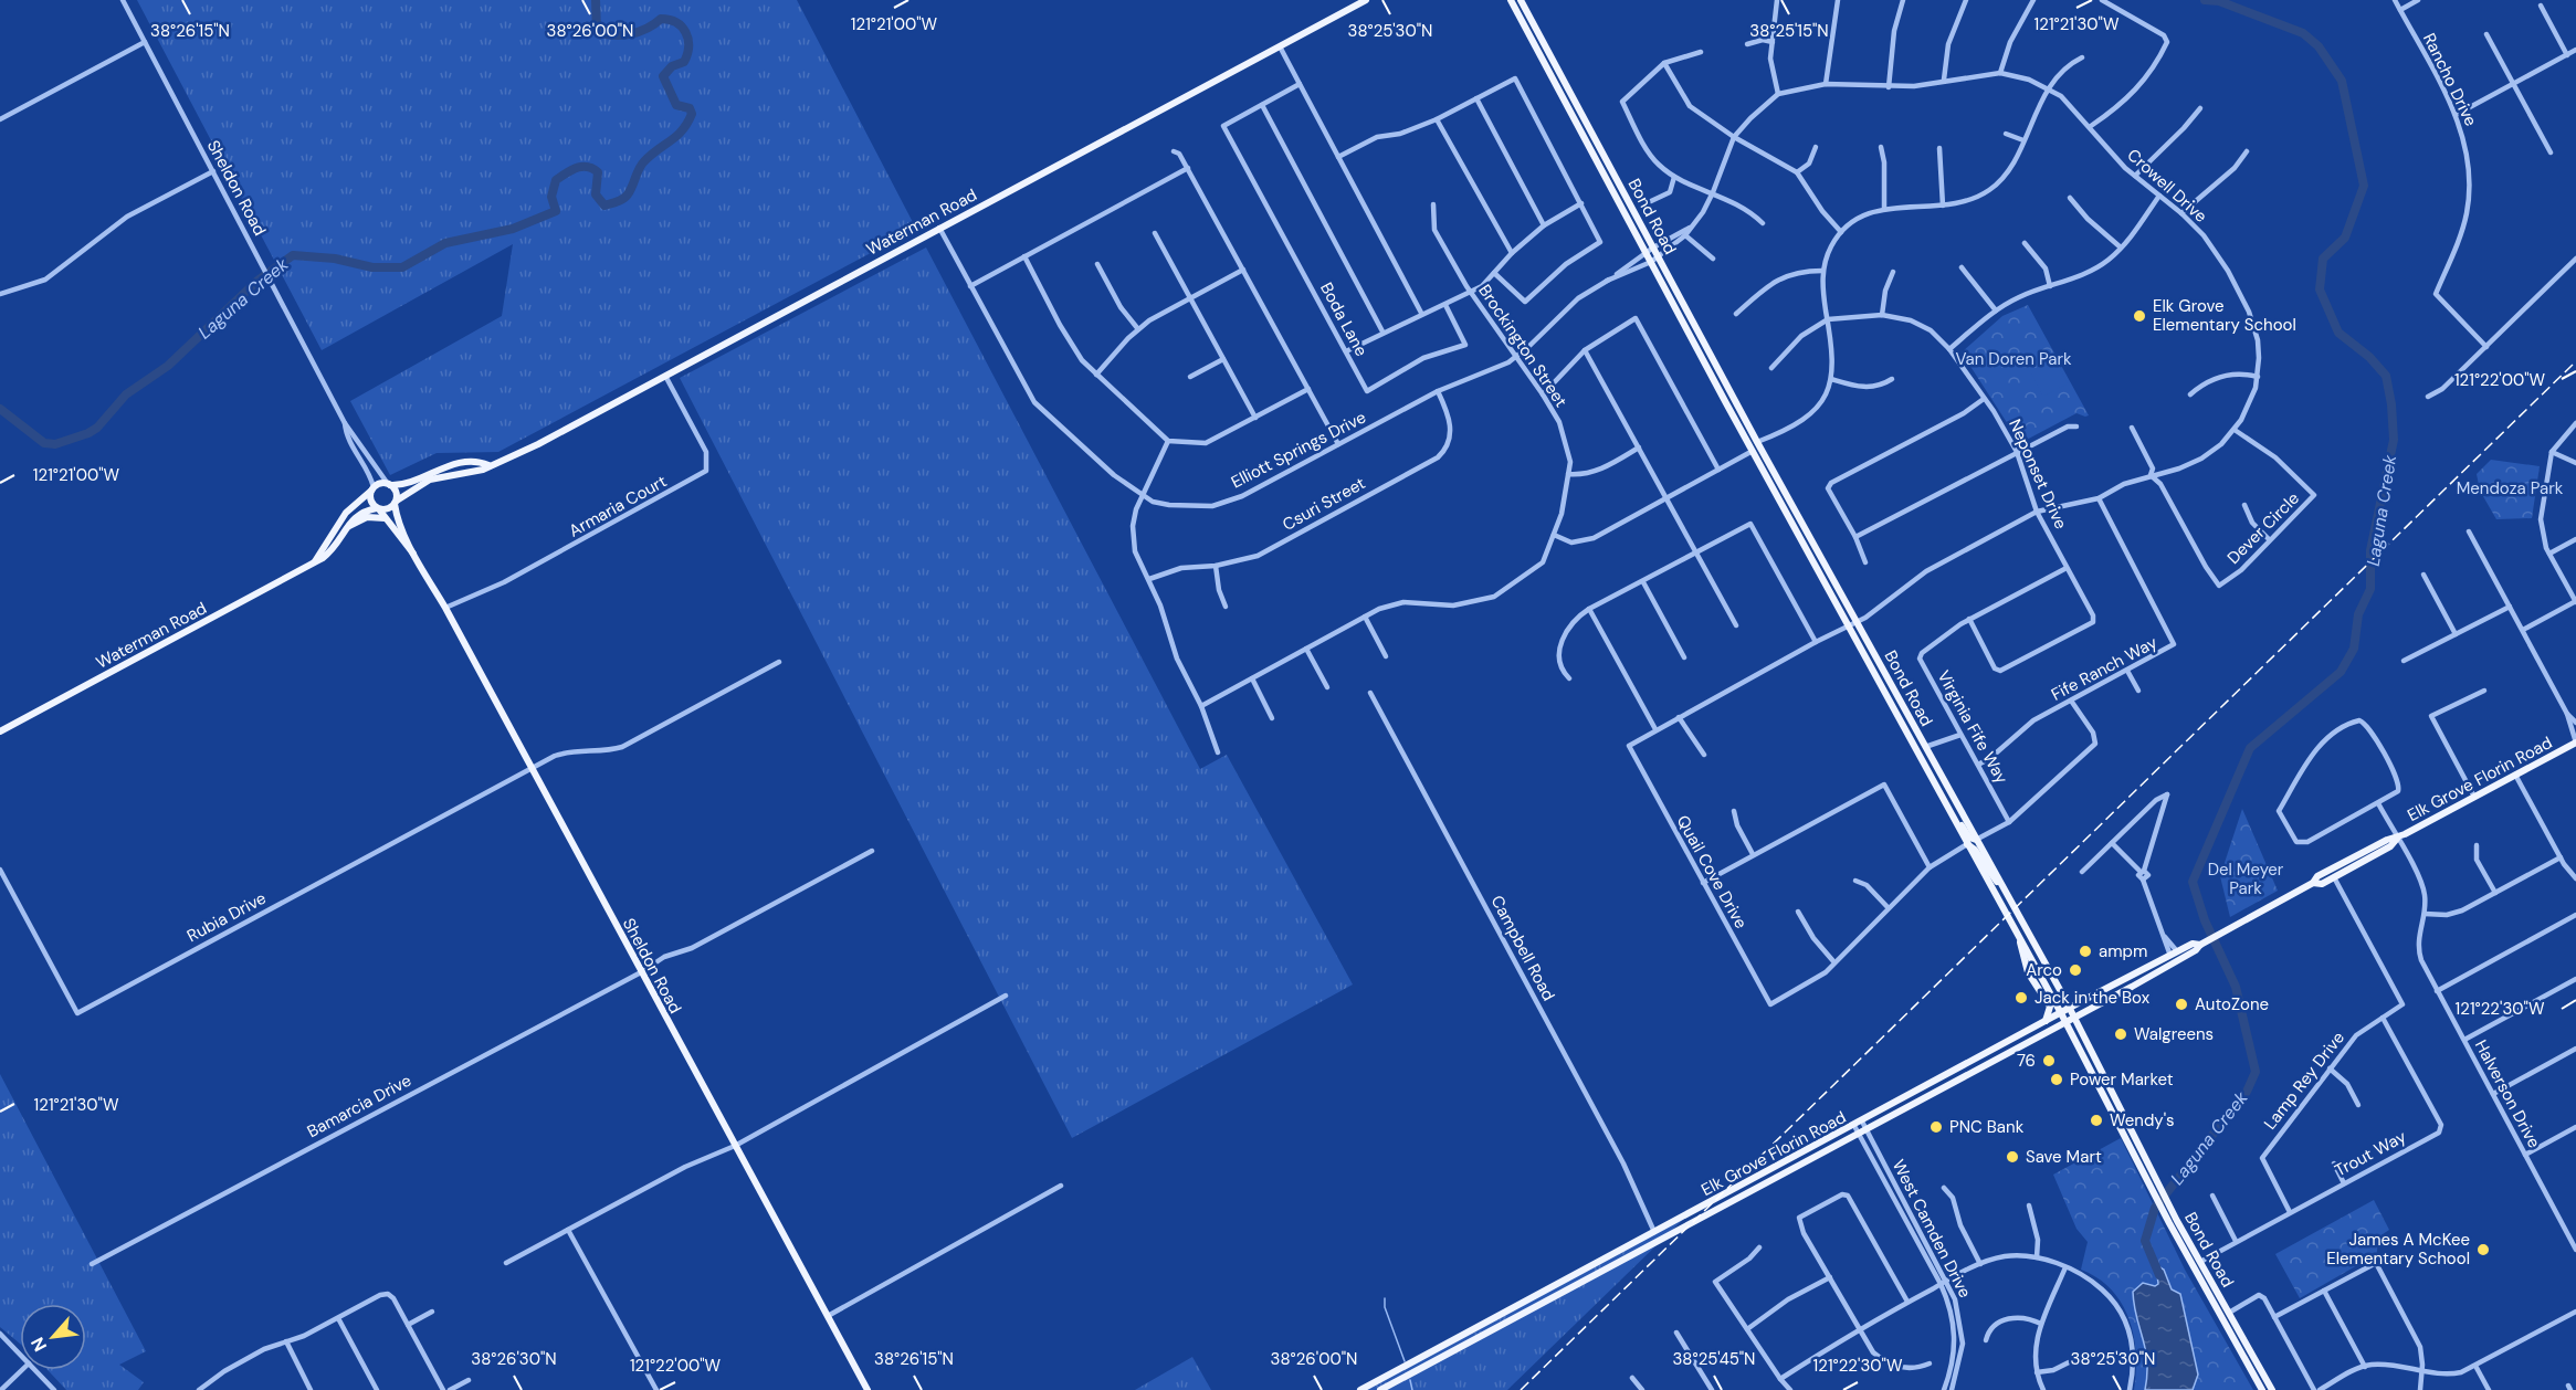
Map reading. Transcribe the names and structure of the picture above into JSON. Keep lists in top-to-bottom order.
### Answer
{
  "streets": {
    "main road": [
      "Sheldon Road",
      "Bond Road",
      "Waterman Road",
      "Elk Grove Florin Road"
    ],
    "street": [
      "Rancho Drive",
      "Crowell Drive",
      "Boda Lane",
      "Brockington Street",
      "Elliott Springs Drive",
      "Neponset Drive",
      "Csuri Street",
      "Armaria Court",
      "Dever Circle",
      "Fife Ranch Way",
      "Virginia Fife Way",
      "Quail Cove Drive",
      "Rubia Drive",
      "Campbell Road",
      "Lamp Rey Drive",
      "Halverson Drive",
      "Bamarcia Drive",
      "Trout Way",
      "West Camden Drive"
    ]
  },
  "crossings": [
    ["Crowell Drive", "Bond Road"],
    ["Crowell Drive", "Elliott Springs Drive"],
    ["Crowell Drive", "Neponset Drive"],
    ["Crowell Drive", "Dever Circle"],
    ["Crowell Drive", "Fife Ranch Way"],
    ["Crowell Drive", "Quail Cove Drive"],
    ["Sheldon Road", "Waterman Road"],
    ["Sheldon Road", "Armaria Court"],
    ["Sheldon Road", "Rubia Drive"],
    ["Sheldon Road", "Bamarcia Drive"],
    ["Bond Road", "Elk Grove Florin Road"],
    ["Bond Road", "Quail Cove Drive"],
    ["Bond Road", "Trout Way"],
    ["Waterman Road", "Elliott Springs Drive"],
    ["Waterman Road", "Armaria Court"],
    ["Brockington Street", "Elliott Springs Drive"],
    ["Elliott Springs Drive", "Csuri Street"],
    ["Neponset Drive", "Virginia Fife Way"],
    ["Fife Ranch Way", "Virginia Fife Way"],
    ["Elk Grove Florin Road", "Campbell Road"],
    ["Elk Grove Florin Road", "Lamp Rey Drive"],
    ["Elk Grove Florin Road", "Halverson Drive"],
    ["Elk Grove Florin Road", "West Camden Drive"],
    ["Lamp Rey Drive", "Trout Way"]
  ],
  "water": ["Laguna Creek"],
  "parks": ["Van Doren Park", "Mendoza Park", "Del Meyer Park"],
  "places": [
    "Elk Grove Elementary School",
    "ampm",
    "Arco",
    "Jack in the Box",
    "AutoZone",
    "Walgreens",
    "76",
    "Power Market",
    "Wendy's",
    "PNC Bank",
    "Save Mart",
    "James A McKee Elementary School"
  ],
  "north": "bottom left",
  "coordinates": [
    "121°21'30\"W",
    "121°21'00\"W",
    "38°26'15\"N",
    "38°26'00\"N",
    "38°25'30\"N",
    "38°25'15\"N",
    "121°22'00\"W",
    "121°22'30\"W",
    "38°26'30\"N",
    "38°25'45\"N"
  ]
}
